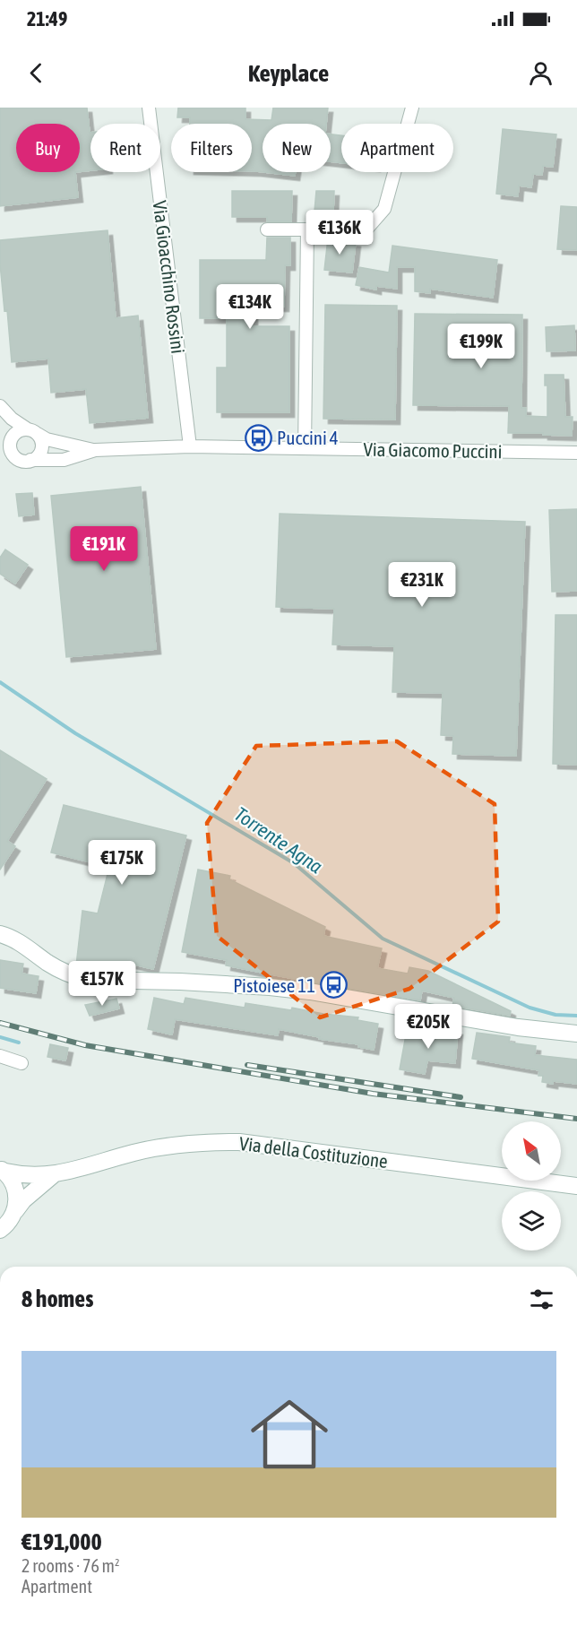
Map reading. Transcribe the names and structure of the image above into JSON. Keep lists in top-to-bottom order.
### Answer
{
  "streets": {
    "main road": ["Via della Costituzione"],
    "street": ["Via Gioacchino Rossini", "Via Giacomo Puccini"]
  },
  "crossings": [
    ["Via Gioacchino Rossini", "Via Giacomo Puccini"]
  ],
  "water": ["Torrente Agna"],
  "places": {
    "bus stop": ["Puccini 4", "Pistoiese 11"]
  },
  "north": "top left",
  "page": {
    "status": "21:49",
    "header": "Keyplace",
    "chip": [
      "Buy",
      "Rent",
      "Filters",
      "New",
      "Apartment"
    ],
    "price": [
      "€136K",
      "€134K",
      "€199K",
      "€191K",
      "€231K",
      "€175K",
      "€157K",
      "€205K"
    ],
    "heading": "8 homes",
    "list": [
      {
        "name": "€191,000",
        "note": "2 rooms · 76 m² · Apartment"
      }
    ]
  }
}
